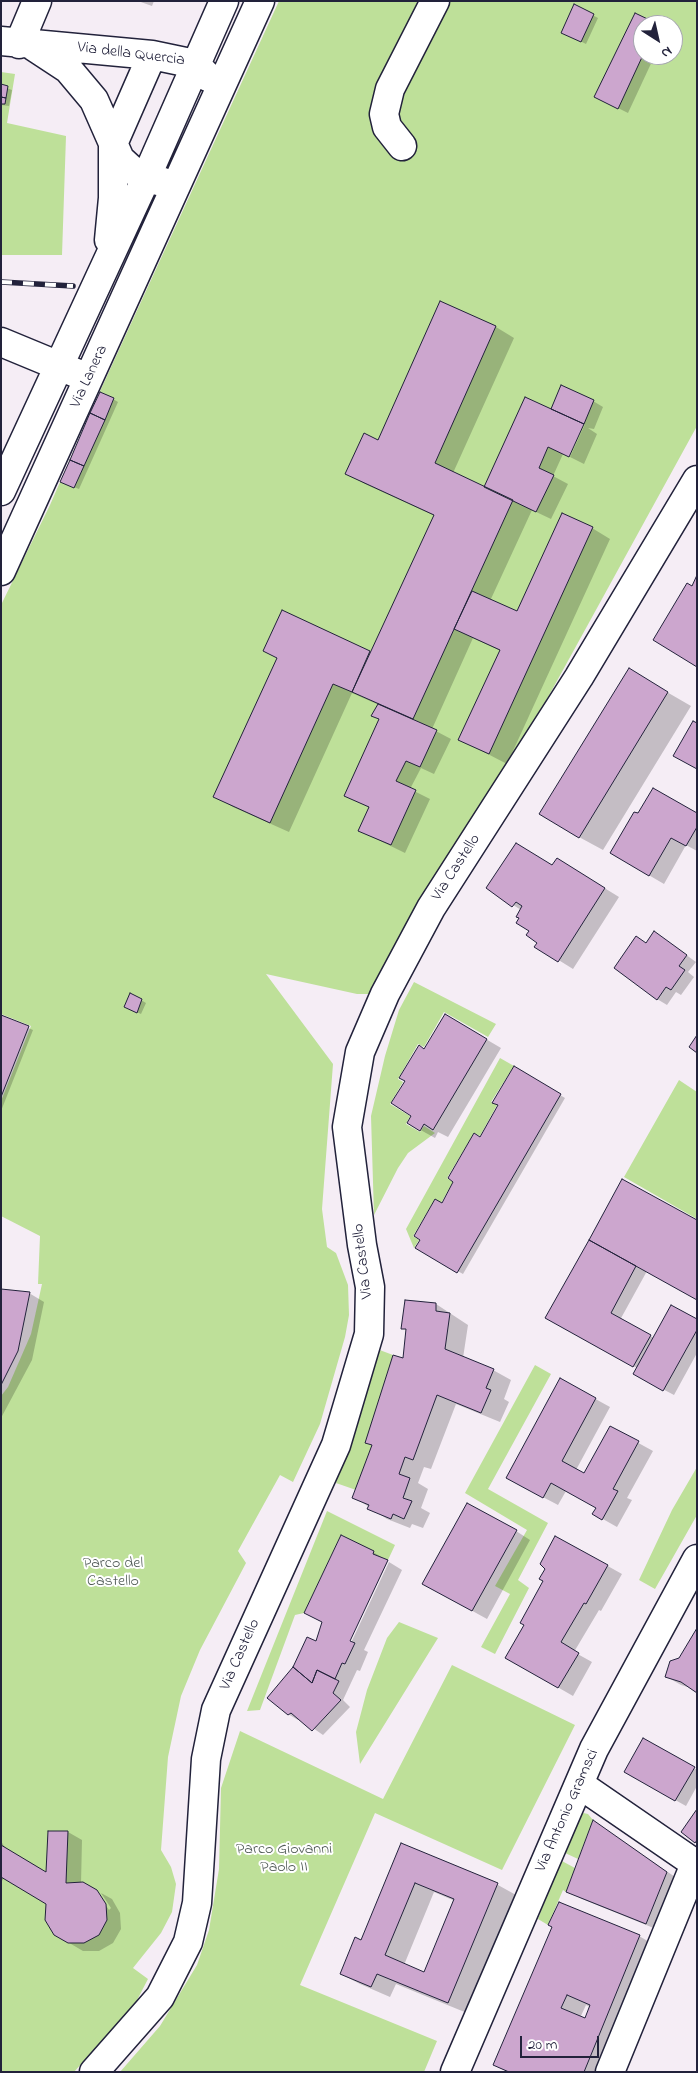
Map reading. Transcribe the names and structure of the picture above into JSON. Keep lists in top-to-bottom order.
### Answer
{
  "streets": {
    "street": [
      "Via della Quercia",
      "Via Lanera",
      "Via Castello",
      "Via Antonio Gramsci"
    ]
  },
  "crossings": [
    ["Via della Quercia", "Via Lanera"]
  ],
  "parks": ["Parco del Castello", "Parco Giovanni Paolo II"],
  "scale_bar": "20 m",
  "north": "bottom right"
}
